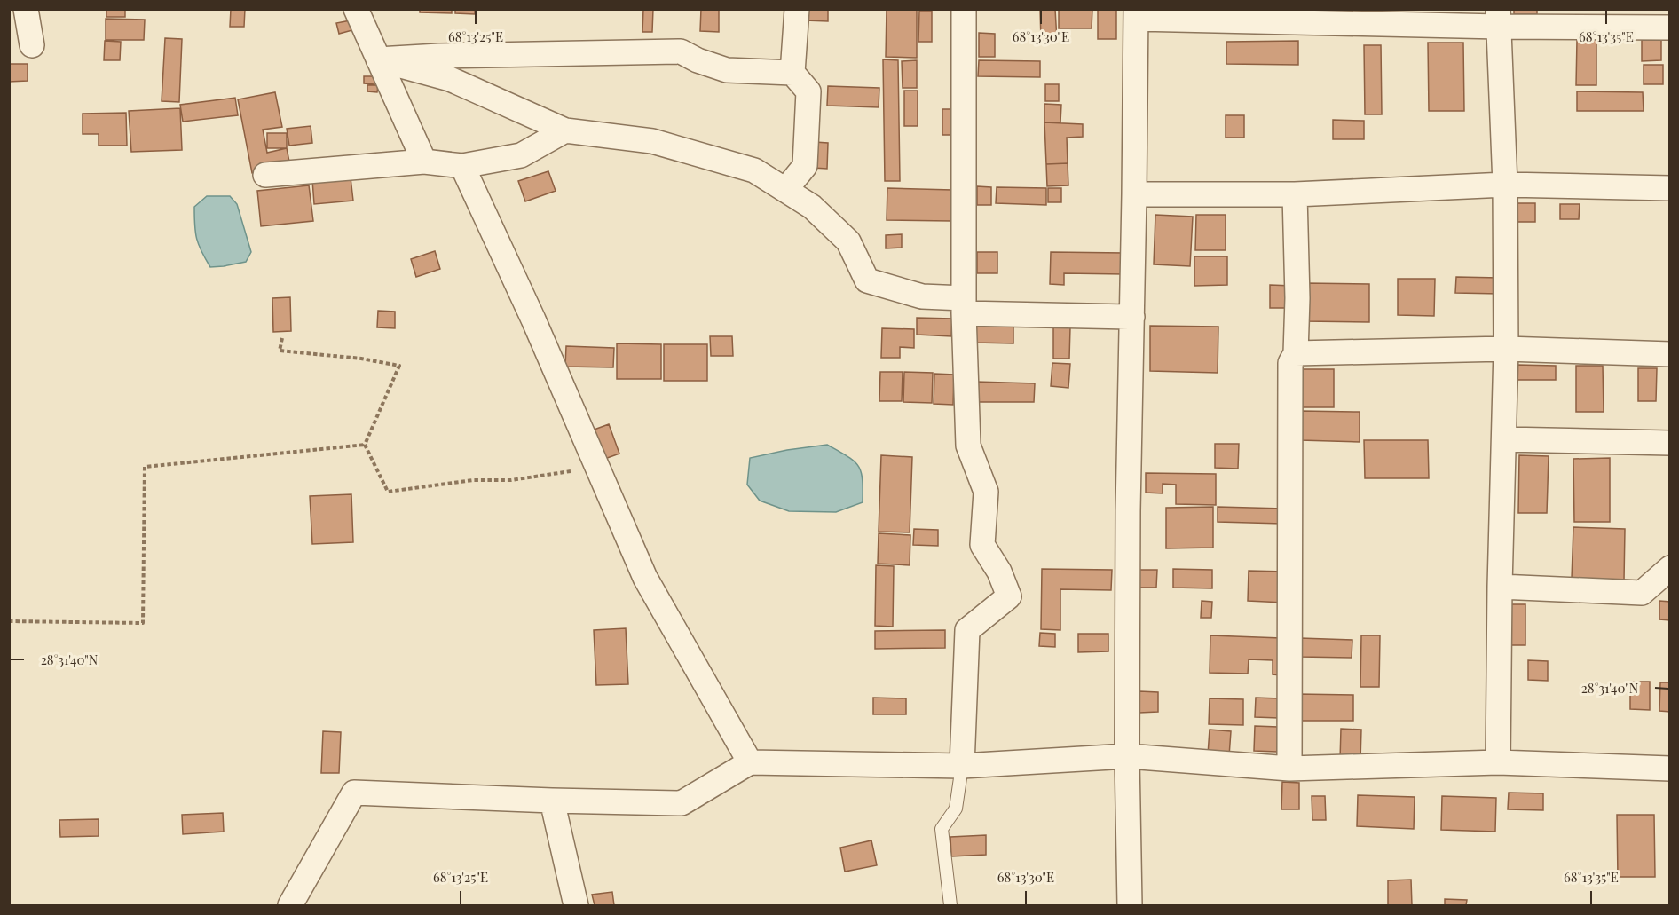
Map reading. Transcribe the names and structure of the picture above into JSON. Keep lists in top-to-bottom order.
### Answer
{
  "coordinates": [
    "68°13'25\"E",
    "68°13'30\"E",
    "68°13'35\"E",
    "28°31'40\"N"
  ]
}
